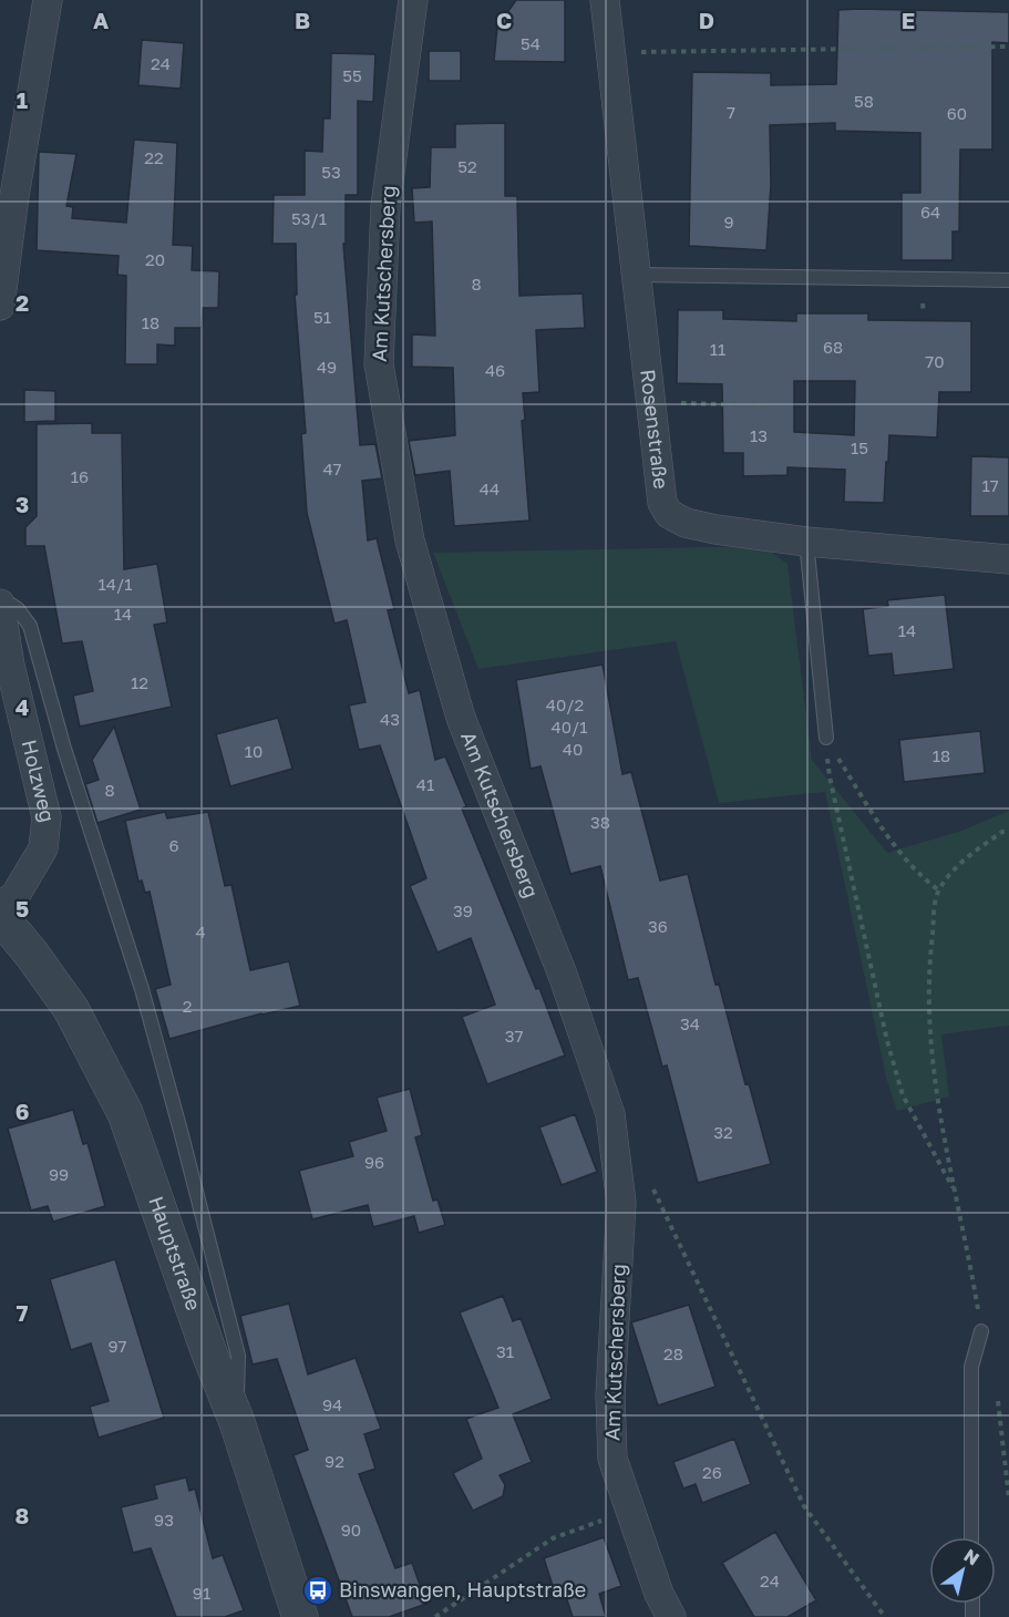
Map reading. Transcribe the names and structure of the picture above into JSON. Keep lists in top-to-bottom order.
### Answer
{
  "streets": {
    "street": [
      "Am Kutschersberg",
      "Rosenstraße",
      "Holzweg",
      "Hauptstraße"
    ]
  },
  "places": {
    "bus stop": ["Binswangen, Hauptstraße"]
  },
  "house_numbers": [
    "54",
    "24",
    "55",
    "58",
    "7",
    "60",
    "22",
    "52",
    "53",
    "64",
    "53/1",
    "9",
    "20",
    "8",
    "51",
    "18",
    "68",
    "11",
    "70",
    "49",
    "46",
    "13",
    "15",
    "47",
    "16",
    "17",
    "44",
    "14/1",
    "14",
    "14",
    "12",
    "40/2",
    "43",
    "40/1",
    "40",
    "10",
    "18",
    "41",
    "8",
    "38",
    "6",
    "39",
    "36",
    "4",
    "2",
    "34",
    "37",
    "32",
    "96",
    "99",
    "97",
    "31",
    "28",
    "94",
    "92",
    "26",
    "93",
    "90",
    "24",
    "91"
  ],
  "north": "top right",
  "grid": {
    "columns": [
      "A",
      "B",
      "C",
      "D",
      "E"
    ],
    "rows": [
      "1",
      "2",
      "3",
      "4",
      "5",
      "6",
      "7",
      "8"
    ]
  }
}
